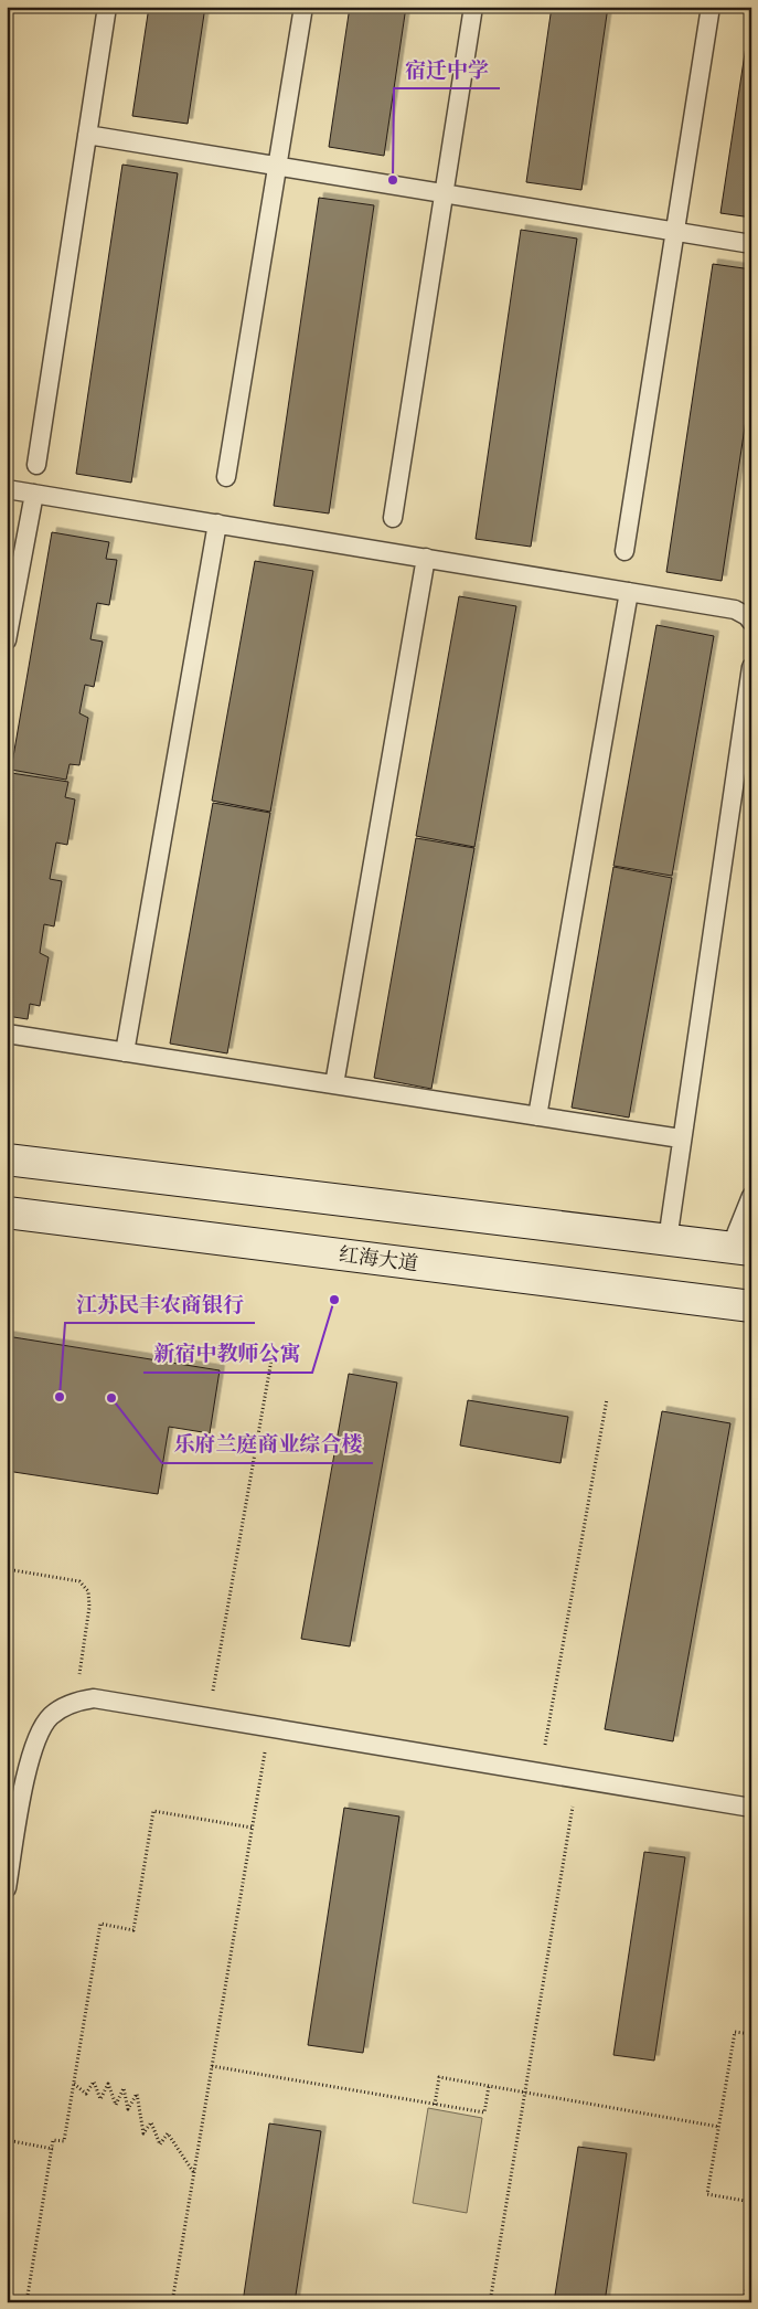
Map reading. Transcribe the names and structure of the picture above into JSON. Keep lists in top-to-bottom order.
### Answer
{
  "streets": {
    "main road": ["红海大道"]
  },
  "places": [
    "宿迁中学",
    "新宿中教师公寓",
    "江苏民丰农商银行",
    "乐府兰庭商业综合楼"
  ]
}
